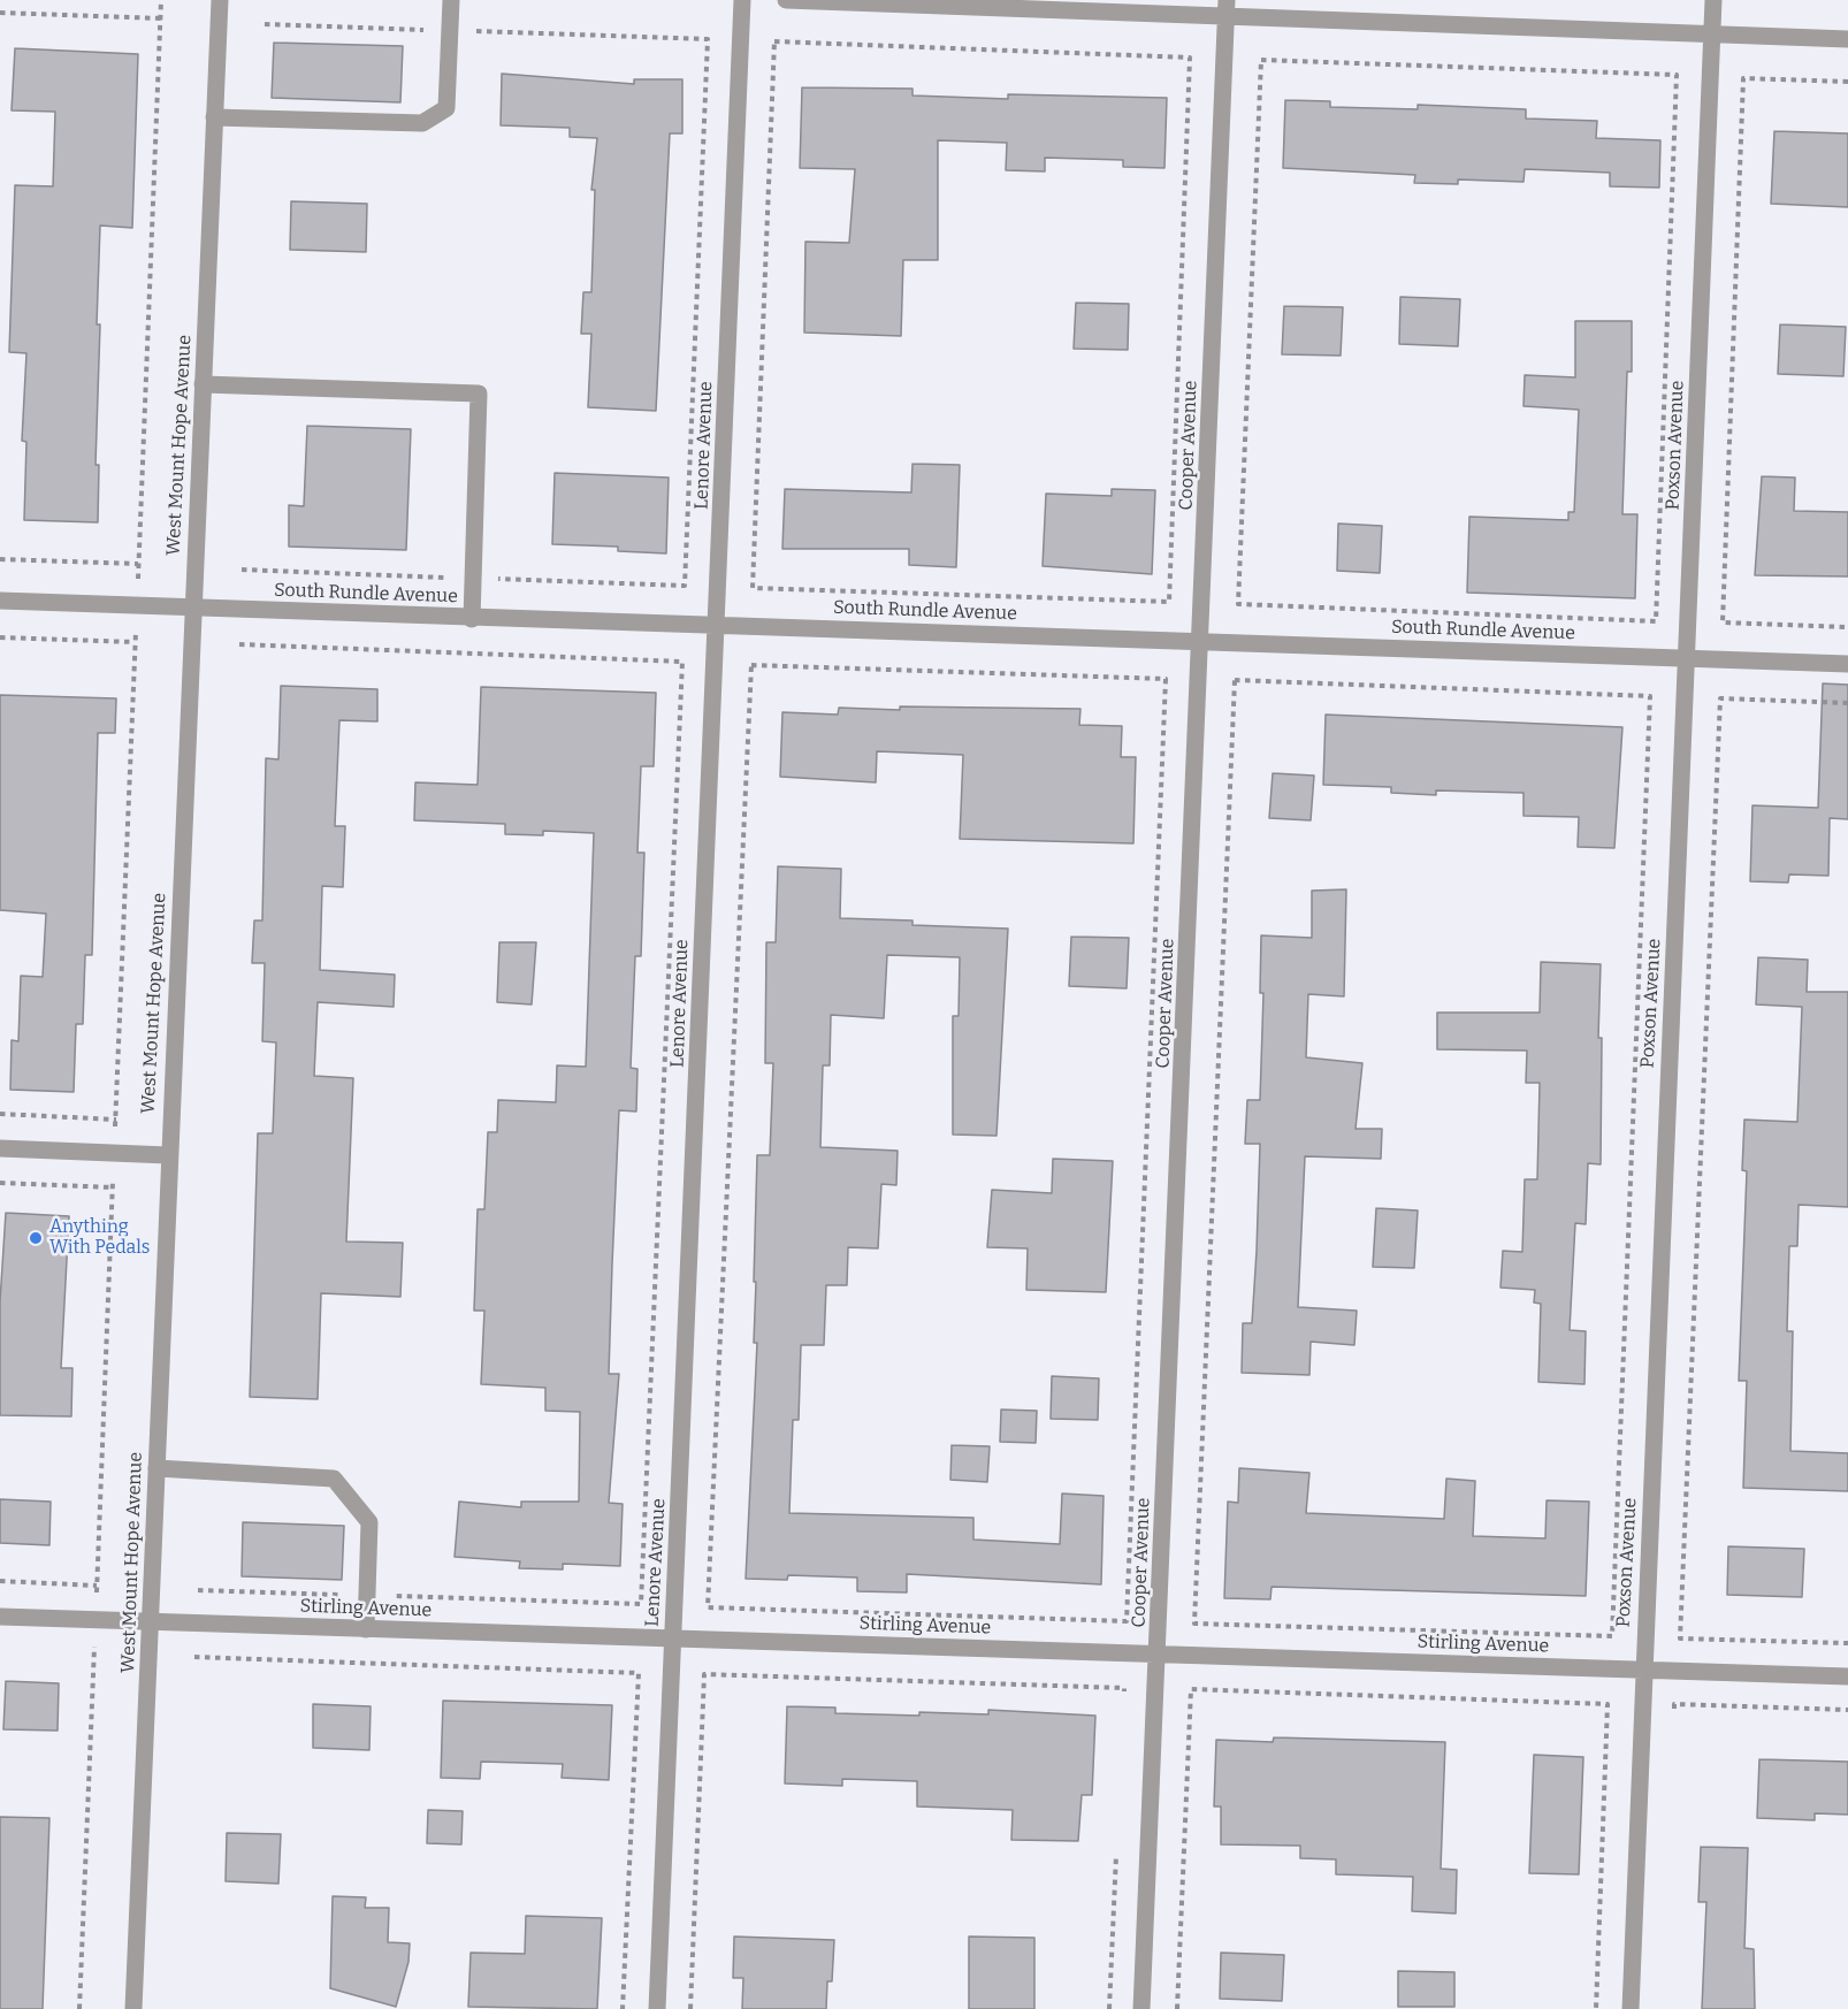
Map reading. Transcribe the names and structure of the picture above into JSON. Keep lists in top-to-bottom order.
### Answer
{
  "streets": {
    "street": [
      "West Mount Hope Avenue",
      "Lenore Avenue",
      "Cooper Avenue",
      "Poxson Avenue",
      "South Rundle Avenue",
      "Stirling Avenue"
    ]
  },
  "crossings": [
    ["West Mount Hope Avenue", "South Rundle Avenue"],
    ["West Mount Hope Avenue", "Stirling Avenue"],
    ["Lenore Avenue", "South Rundle Avenue"],
    ["Lenore Avenue", "Stirling Avenue"],
    ["Cooper Avenue", "South Rundle Avenue"],
    ["Cooper Avenue", "Stirling Avenue"],
    ["Poxson Avenue", "South Rundle Avenue"],
    ["Poxson Avenue", "Stirling Avenue"]
  ],
  "places": ["Anything With Pedals"]
}
